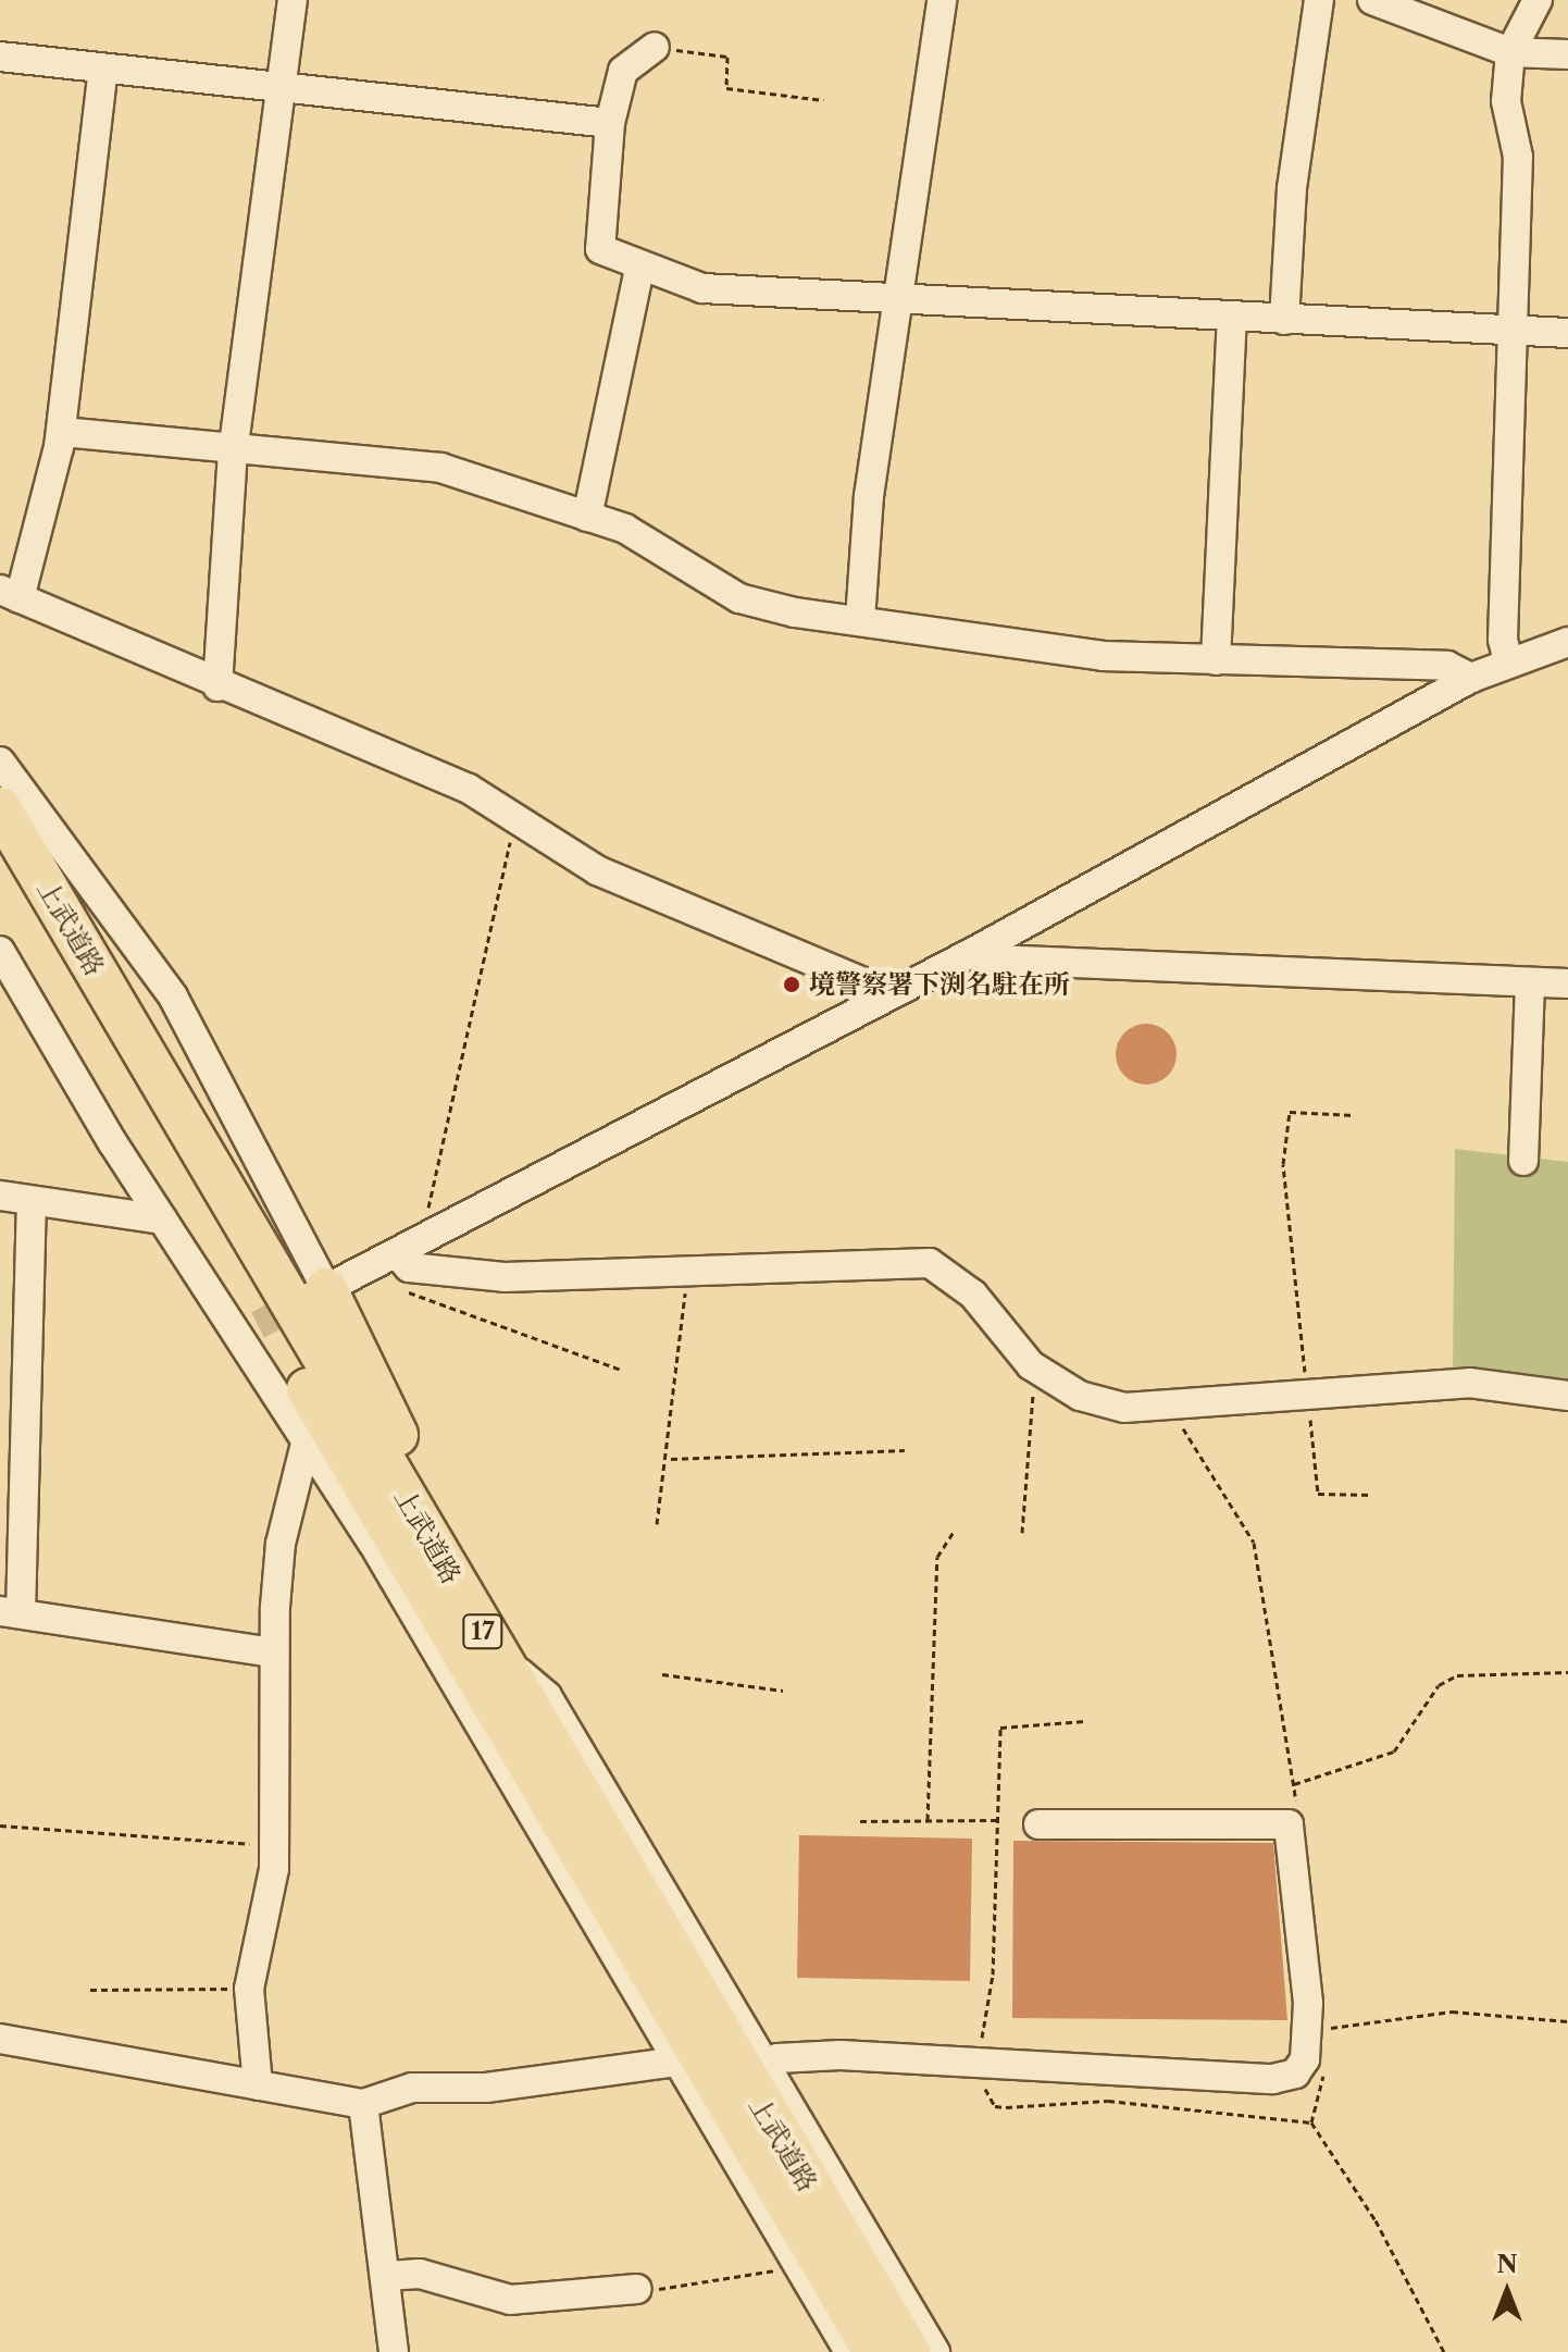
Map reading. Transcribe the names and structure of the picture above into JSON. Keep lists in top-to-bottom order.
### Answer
{
  "streets": {
    "highway": ["上武道路", "17"]
  },
  "places": ["境警察署下渕名駐在所"],
  "north": "top"
}
